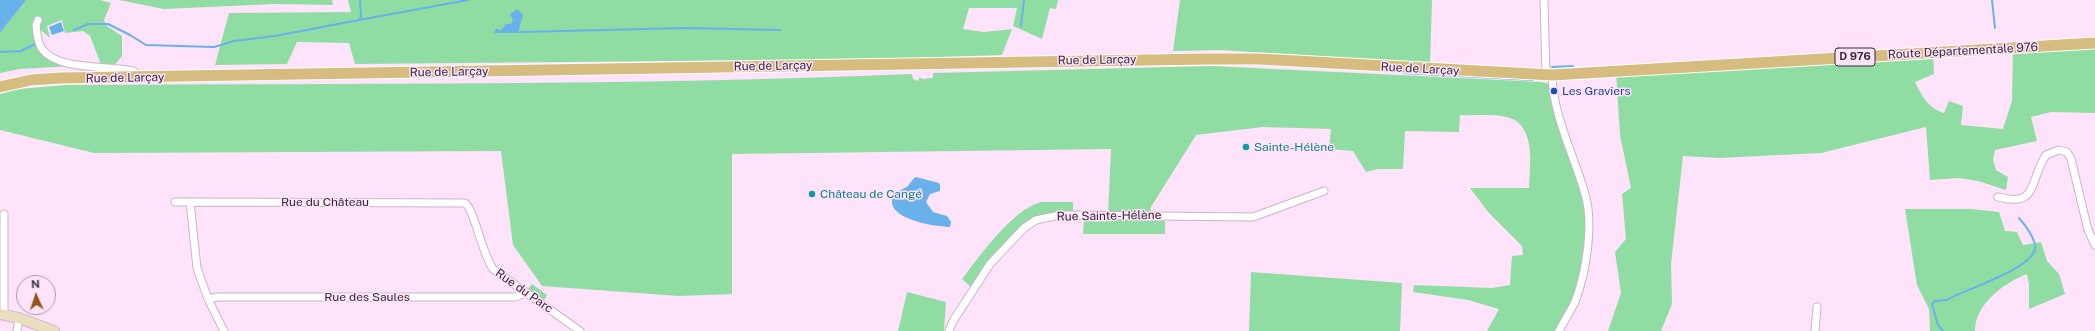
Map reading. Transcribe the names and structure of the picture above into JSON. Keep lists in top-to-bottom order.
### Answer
{
  "streets": {
    "main road": ["Route Départementale 976", "D 976", "Rue de Larçay"],
    "street": [
      "Rue du Château",
      "Rue Sainte-Hélène",
      "Rue du Parc",
      "Rue des Saules"
    ]
  },
  "crossings": [
    ["Route Départementale 976", "Rue de Larçay"],
    ["Rue du Château", "Rue du Parc"],
    ["Rue du Parc", "Rue des Saules"]
  ],
  "places": ["Les Graviers", "Sainte-Hélène", "Château de Cangé"],
  "north": "top"
}
